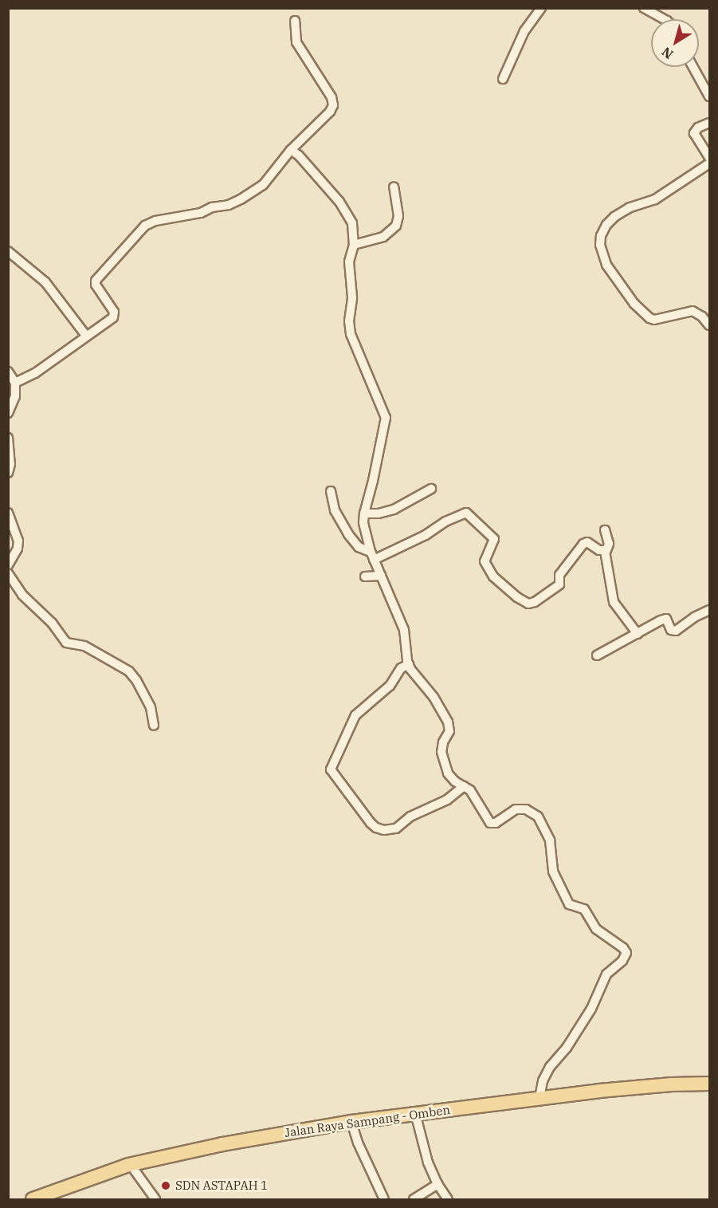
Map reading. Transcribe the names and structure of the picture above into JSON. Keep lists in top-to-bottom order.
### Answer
{
  "streets": {
    "main road": ["Jalan Raya Sampang - Omben"]
  },
  "places": ["SDN ASTAPAH 1"],
  "north": "bottom left"
}
